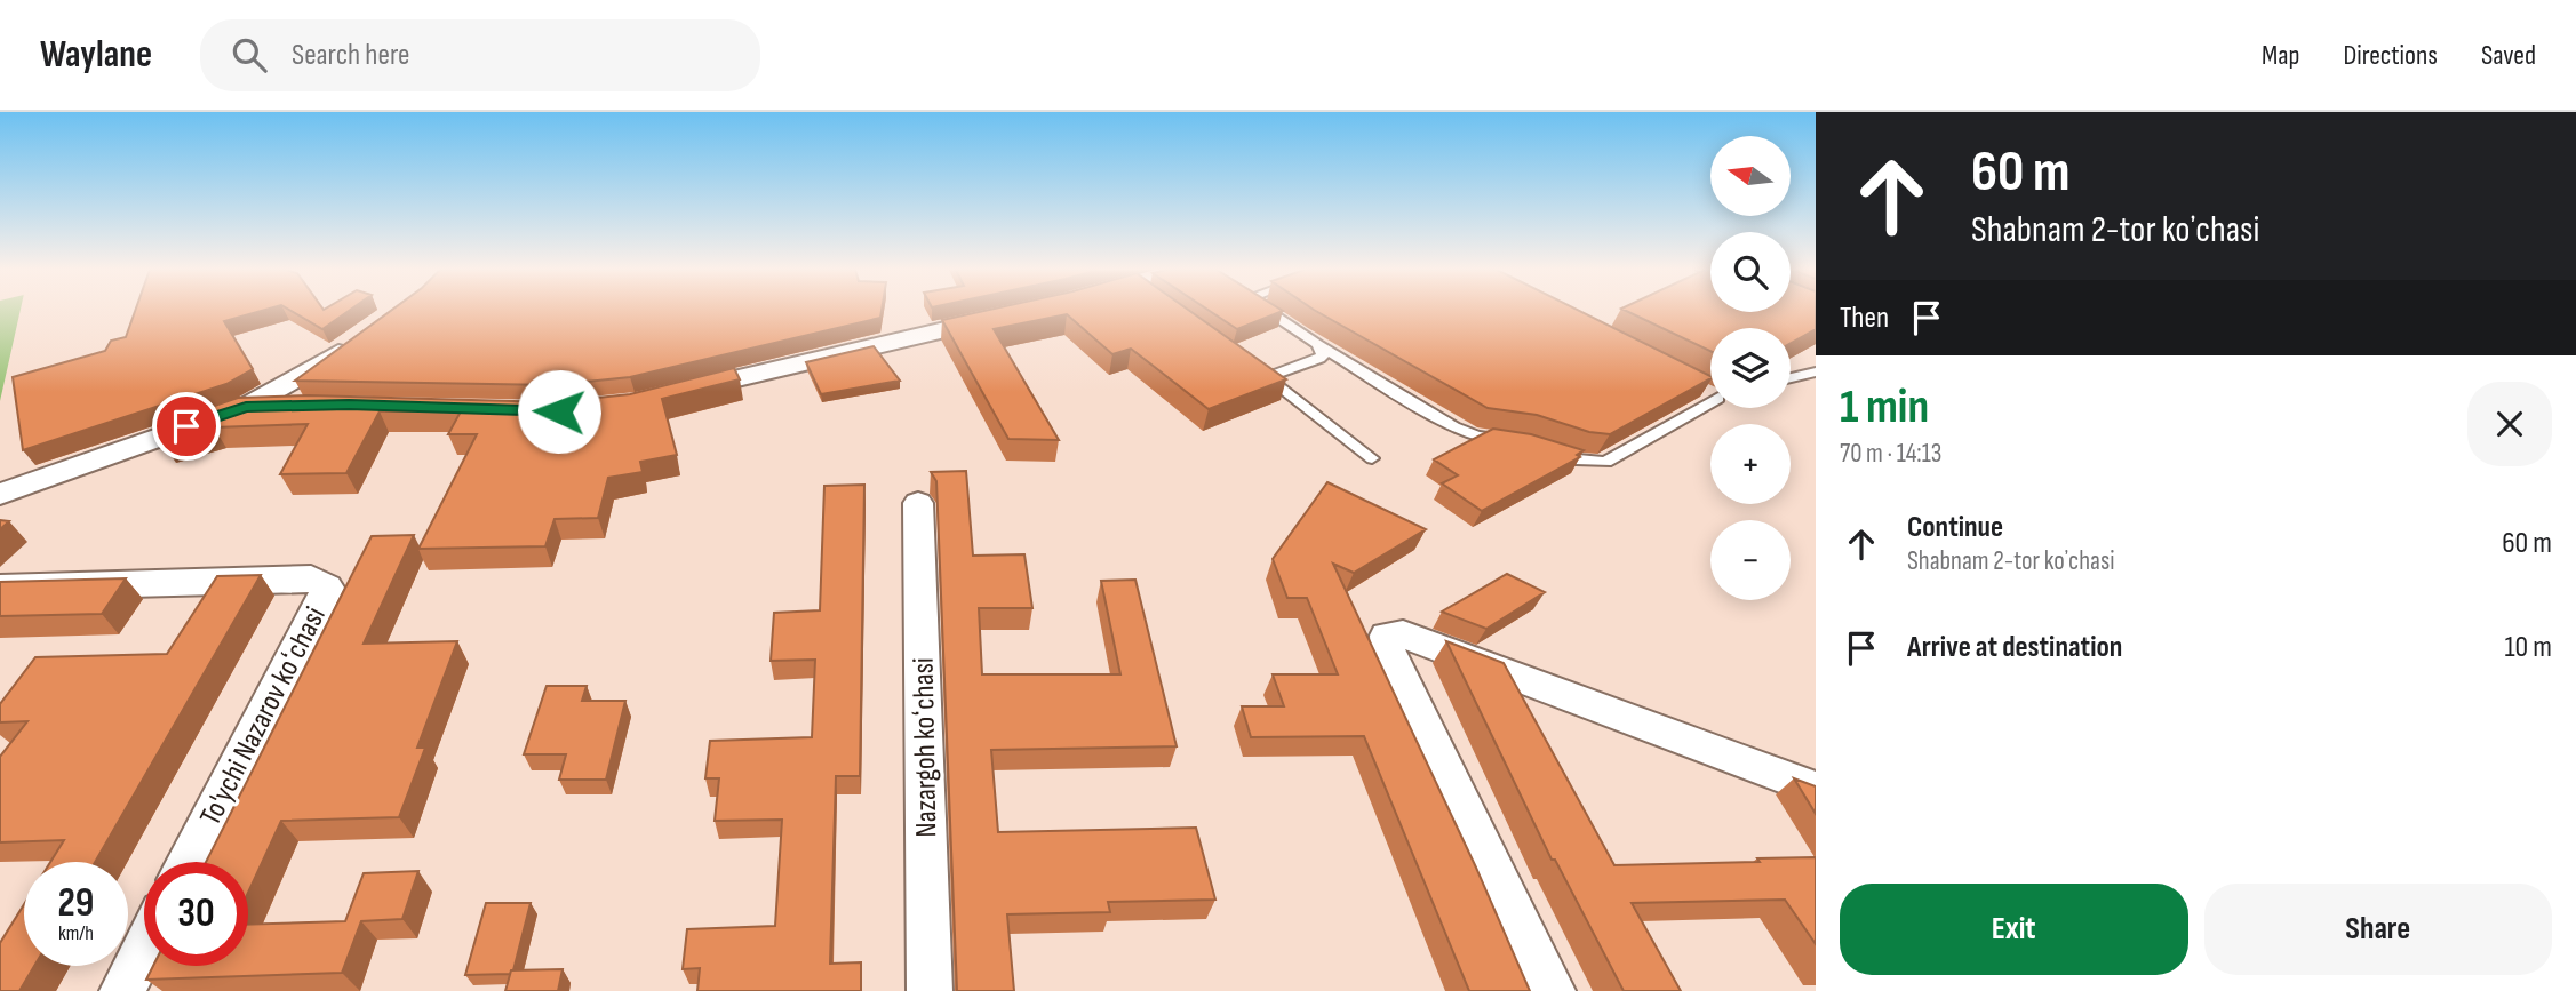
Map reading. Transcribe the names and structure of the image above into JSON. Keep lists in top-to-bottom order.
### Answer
{
  "streets": {
    "street": ["To'ychi Nazarov koʻchasi", "Nazargoh koʻchasi"]
  },
  "north": "left",
  "page": {
    "header": "Waylane",
    "search": "Search here",
    "nav": ["Map", "Directions", "Saved"],
    "turn": ["60 m", "Shabnam 2-tor koʼchasi"],
    "map_buttons": ["+", "−"],
    "then": "Then",
    "heading": ["1 min", "70 m · 14:13"],
    "list": [
      {
        "name": "Continue",
        "note": "Shabnam 2-tor koʼchasi",
        "value": "60 m"
      },
      {
        "name": "Arrive at destination",
        "value": "10 m"
      }
    ],
    "speed": "29 km/h",
    "limit": "30",
    "buttons": ["Exit", "Share"]
  }
}
